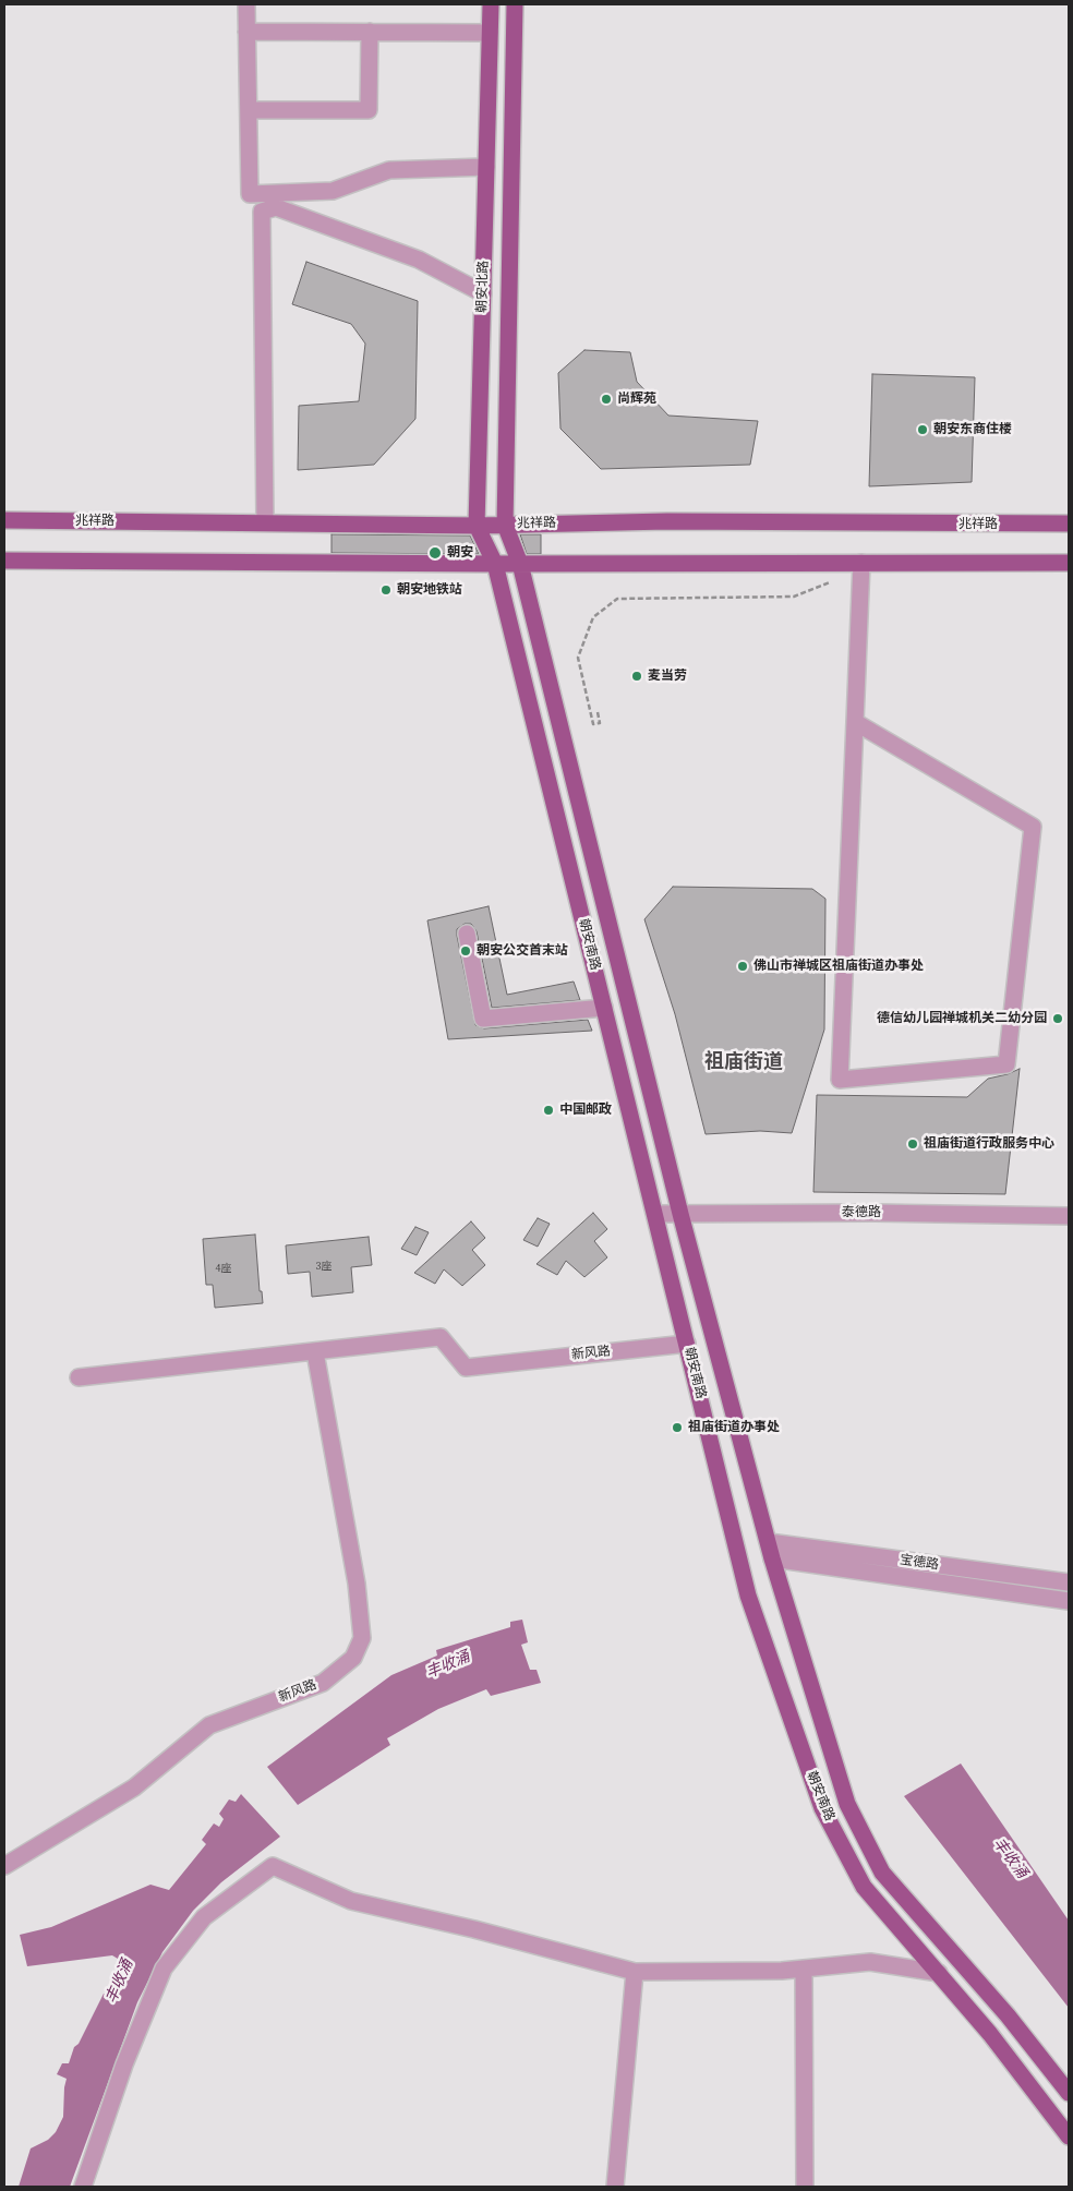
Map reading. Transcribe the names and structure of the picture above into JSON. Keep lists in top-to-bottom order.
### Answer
{
  "streets": {
    "main road": ["朝安北路", "兆祥路", "朝安南路"],
    "street": ["泰德路", "新风路", "宝德路"]
  },
  "crossings": [
    ["朝安北路", "兆祥路"],
    ["朝安北路", "朝安南路"],
    ["朝安南路", "泰德路"],
    ["朝安南路", "新风路"],
    ["朝安南路", "宝德路"]
  ],
  "districts": ["祖庙街道"],
  "water": ["丰收涌"],
  "places": [
    "尚辉苑",
    "朝安东商住楼",
    "朝安",
    "朝安地铁站",
    "麦当劳",
    "朝安公交首末站",
    "佛山市禅城区祖庙街道办事处",
    "德信幼儿园禅城机关二幼分园",
    "中国邮政",
    "祖庙街道行政服务中心",
    "祖庙街道办事处"
  ],
  "house_numbers": ["3座", "4座"]
}
